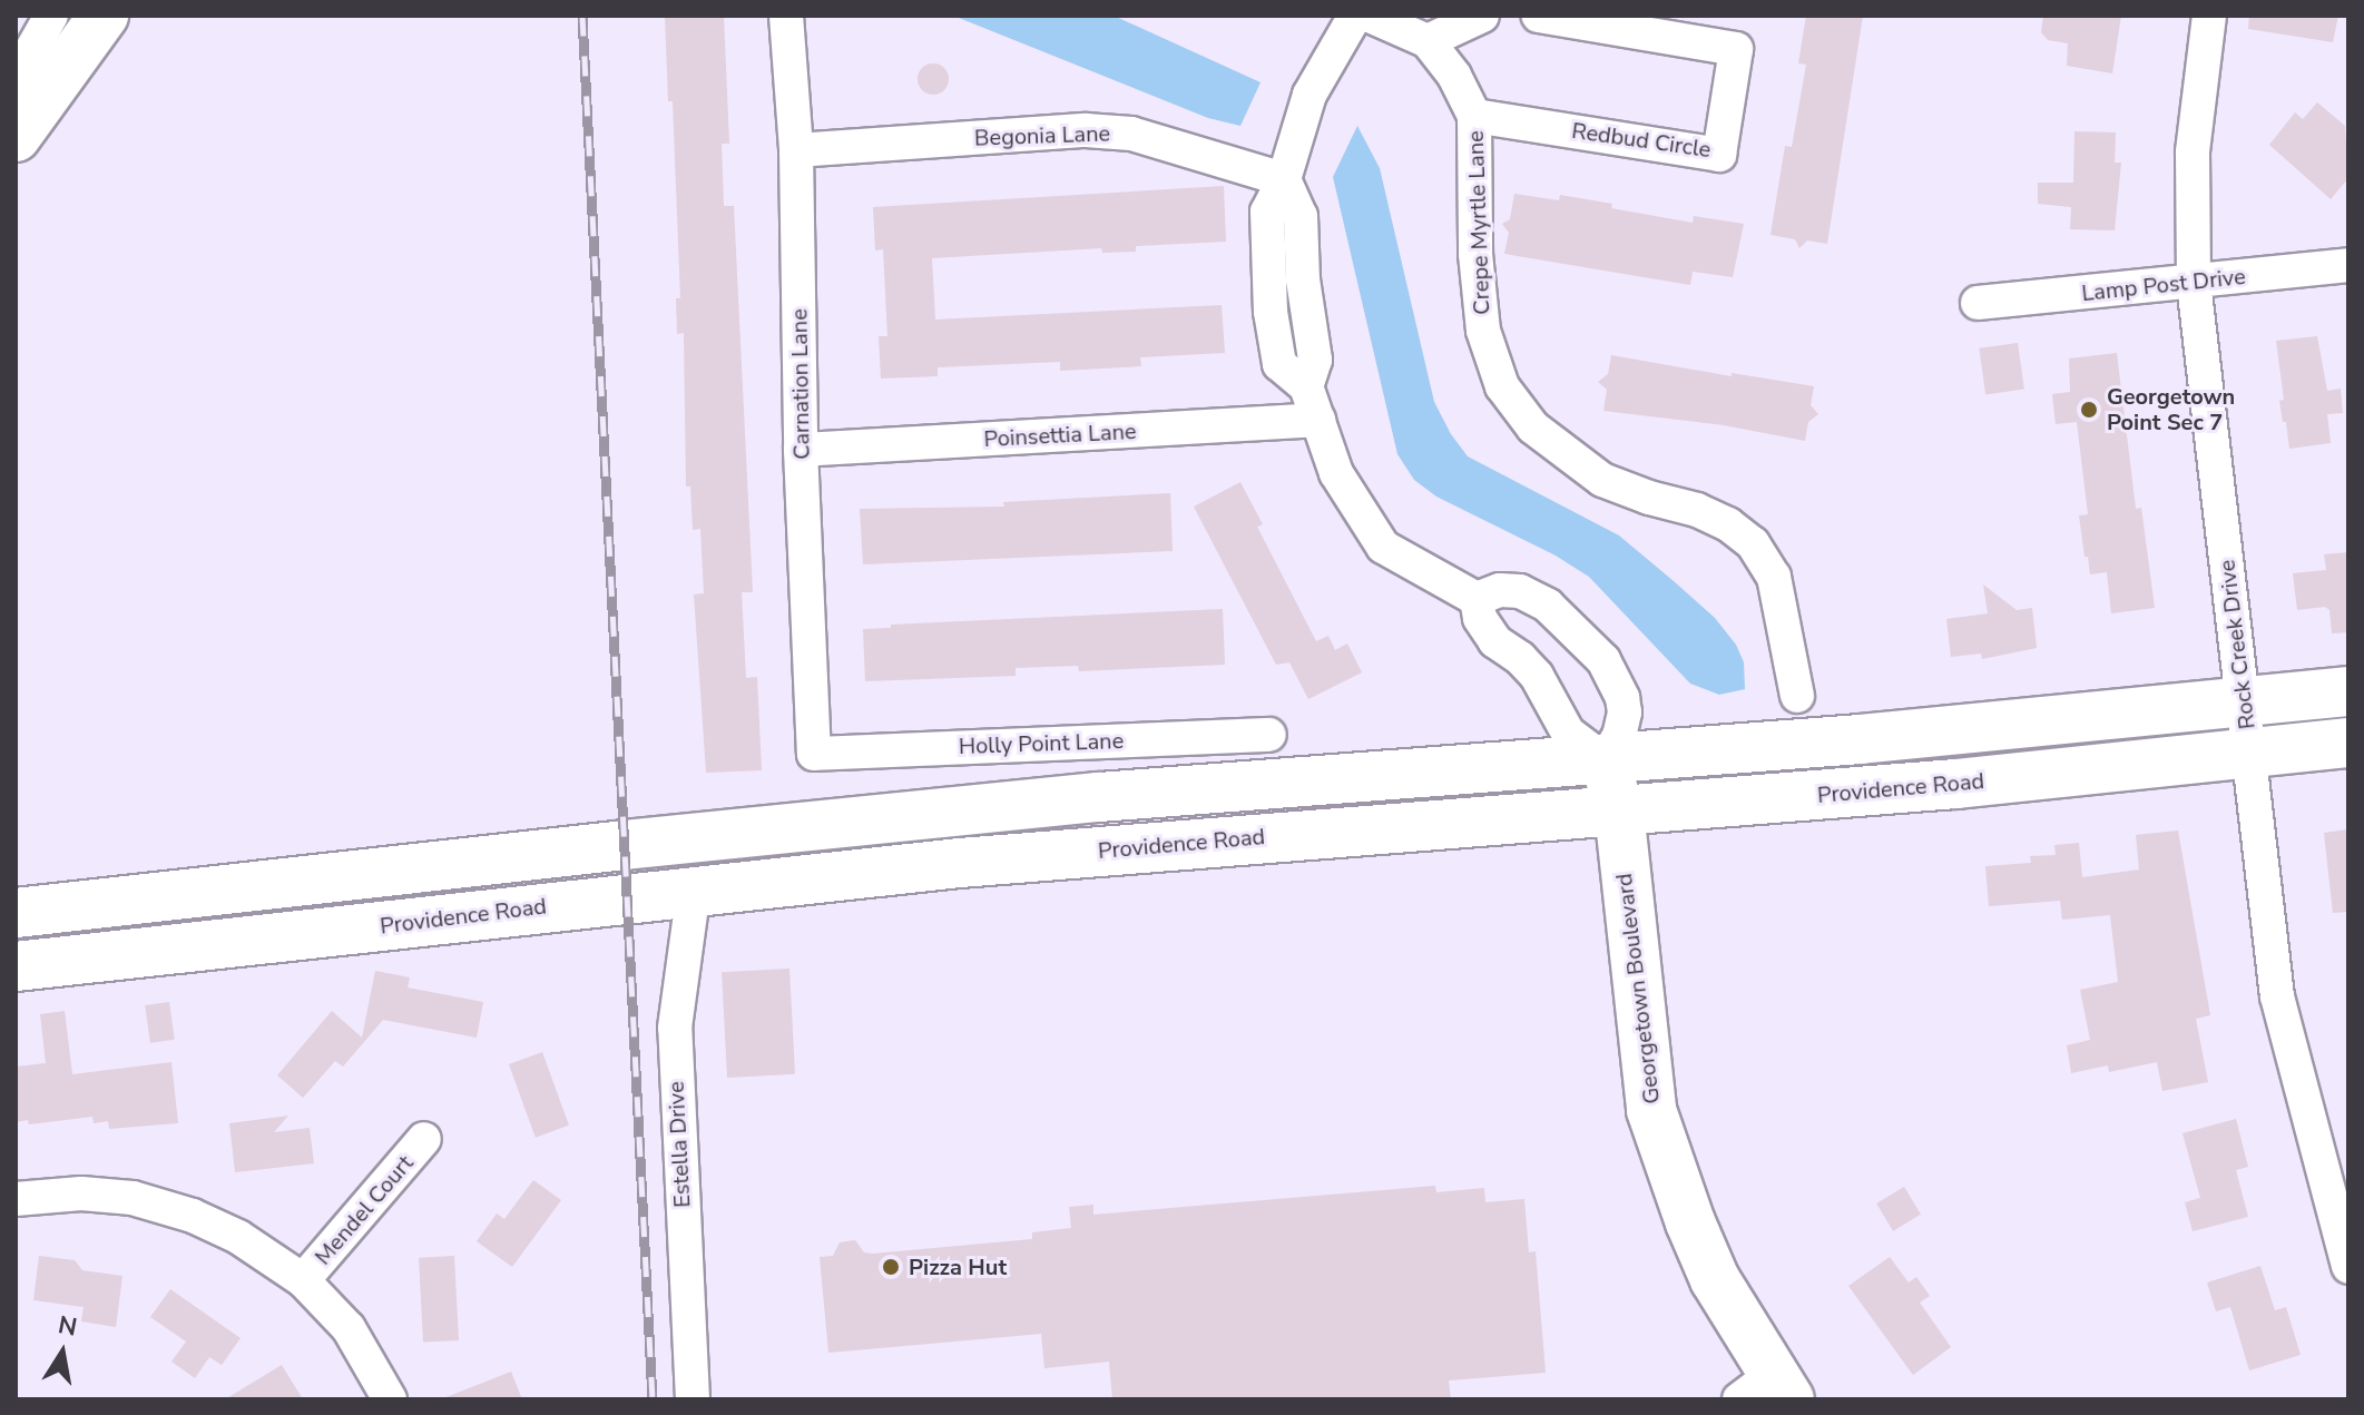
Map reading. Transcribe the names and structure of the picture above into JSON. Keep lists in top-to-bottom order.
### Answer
{
  "streets": {
    "main road": ["Providence Road", "Georgetown Boulevard"],
    "street": [
      "Begonia Lane",
      "Redbud Circle",
      "Crepe Myrtle Lane",
      "Lamp Post Drive",
      "Carnation Lane",
      "Poinsettia Lane",
      "Rock Creek Drive",
      "Holly Point Lane",
      "Estella Drive",
      "Mendel Court"
    ]
  },
  "crossings": [
    ["Begonia Lane", "Carnation Lane"],
    ["Redbud Circle", "Crepe Myrtle Lane"],
    ["Lamp Post Drive", "Rock Creek Drive"],
    ["Carnation Lane", "Poinsettia Lane"],
    ["Carnation Lane", "Holly Point Lane"],
    ["Rock Creek Drive", "Providence Road"],
    ["Providence Road", "Georgetown Boulevard"],
    ["Providence Road", "Estella Drive"]
  ],
  "places": ["Georgetown Point Sec 7", "Pizza Hut"],
  "north": "top"
}
